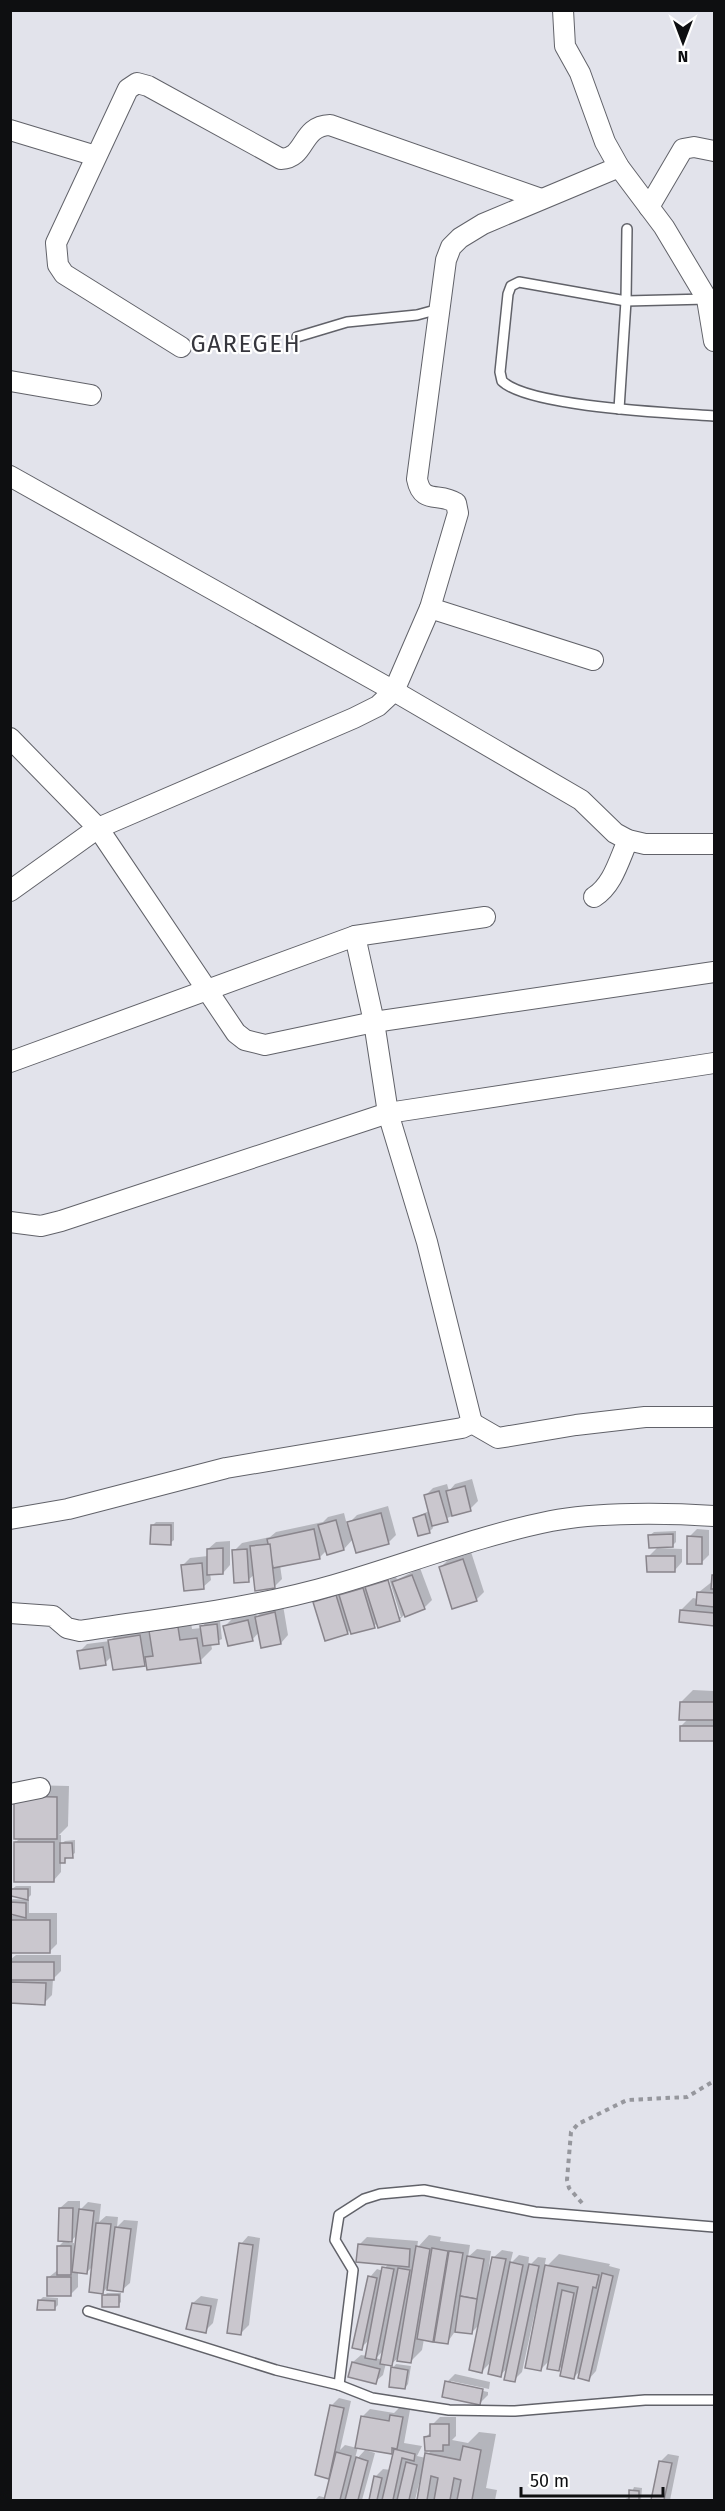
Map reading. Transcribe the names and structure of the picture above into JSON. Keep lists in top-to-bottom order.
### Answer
{
  "districts": ["GAREGEH"],
  "scale_bar": "50 m",
  "north": "bottom"
}
